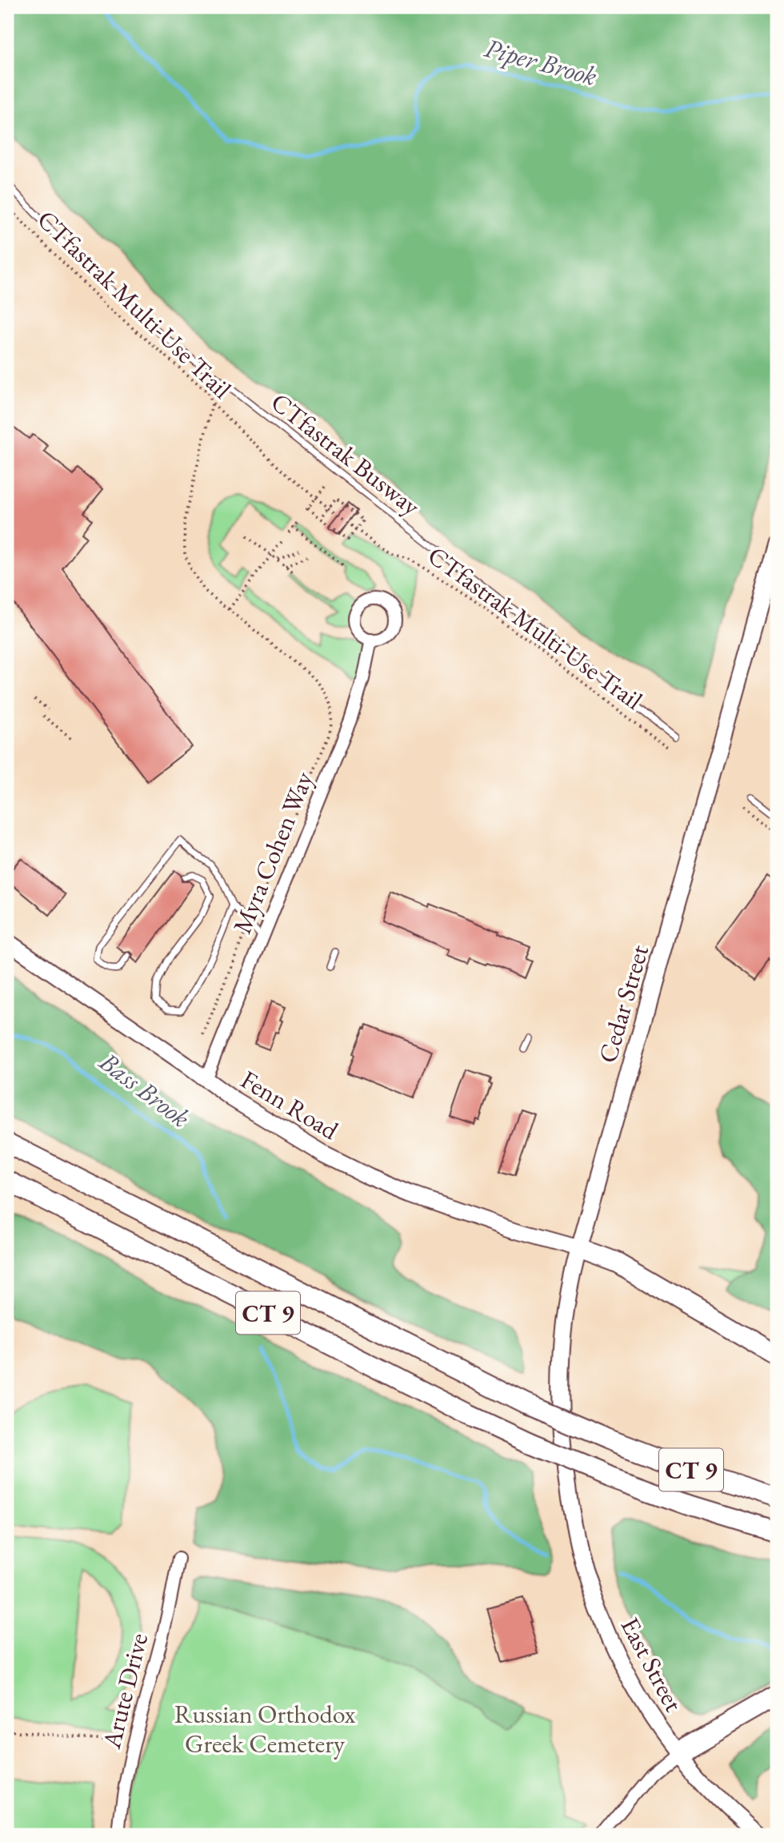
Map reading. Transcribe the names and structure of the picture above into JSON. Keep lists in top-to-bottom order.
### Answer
{
  "streets": {
    "highway": ["CT 9"],
    "main road": ["Cedar Street", "Fenn Road", "East Street"],
    "street": ["Myra Cohen Way", "Arute Drive"],
    "lane": ["CTfastrak Busway"],
    "path": ["CTfastrak Multi-Use Trail"]
  },
  "crossings": [
    ["Myra Cohen Way", "Fenn Road"],
    ["Cedar Street", "Fenn Road"],
    ["Cedar Street", "East Street"]
  ],
  "water": ["Piper Brook", "Bass Brook"],
  "parks": ["Russian Orthodox Greek Cemetery"]
}
